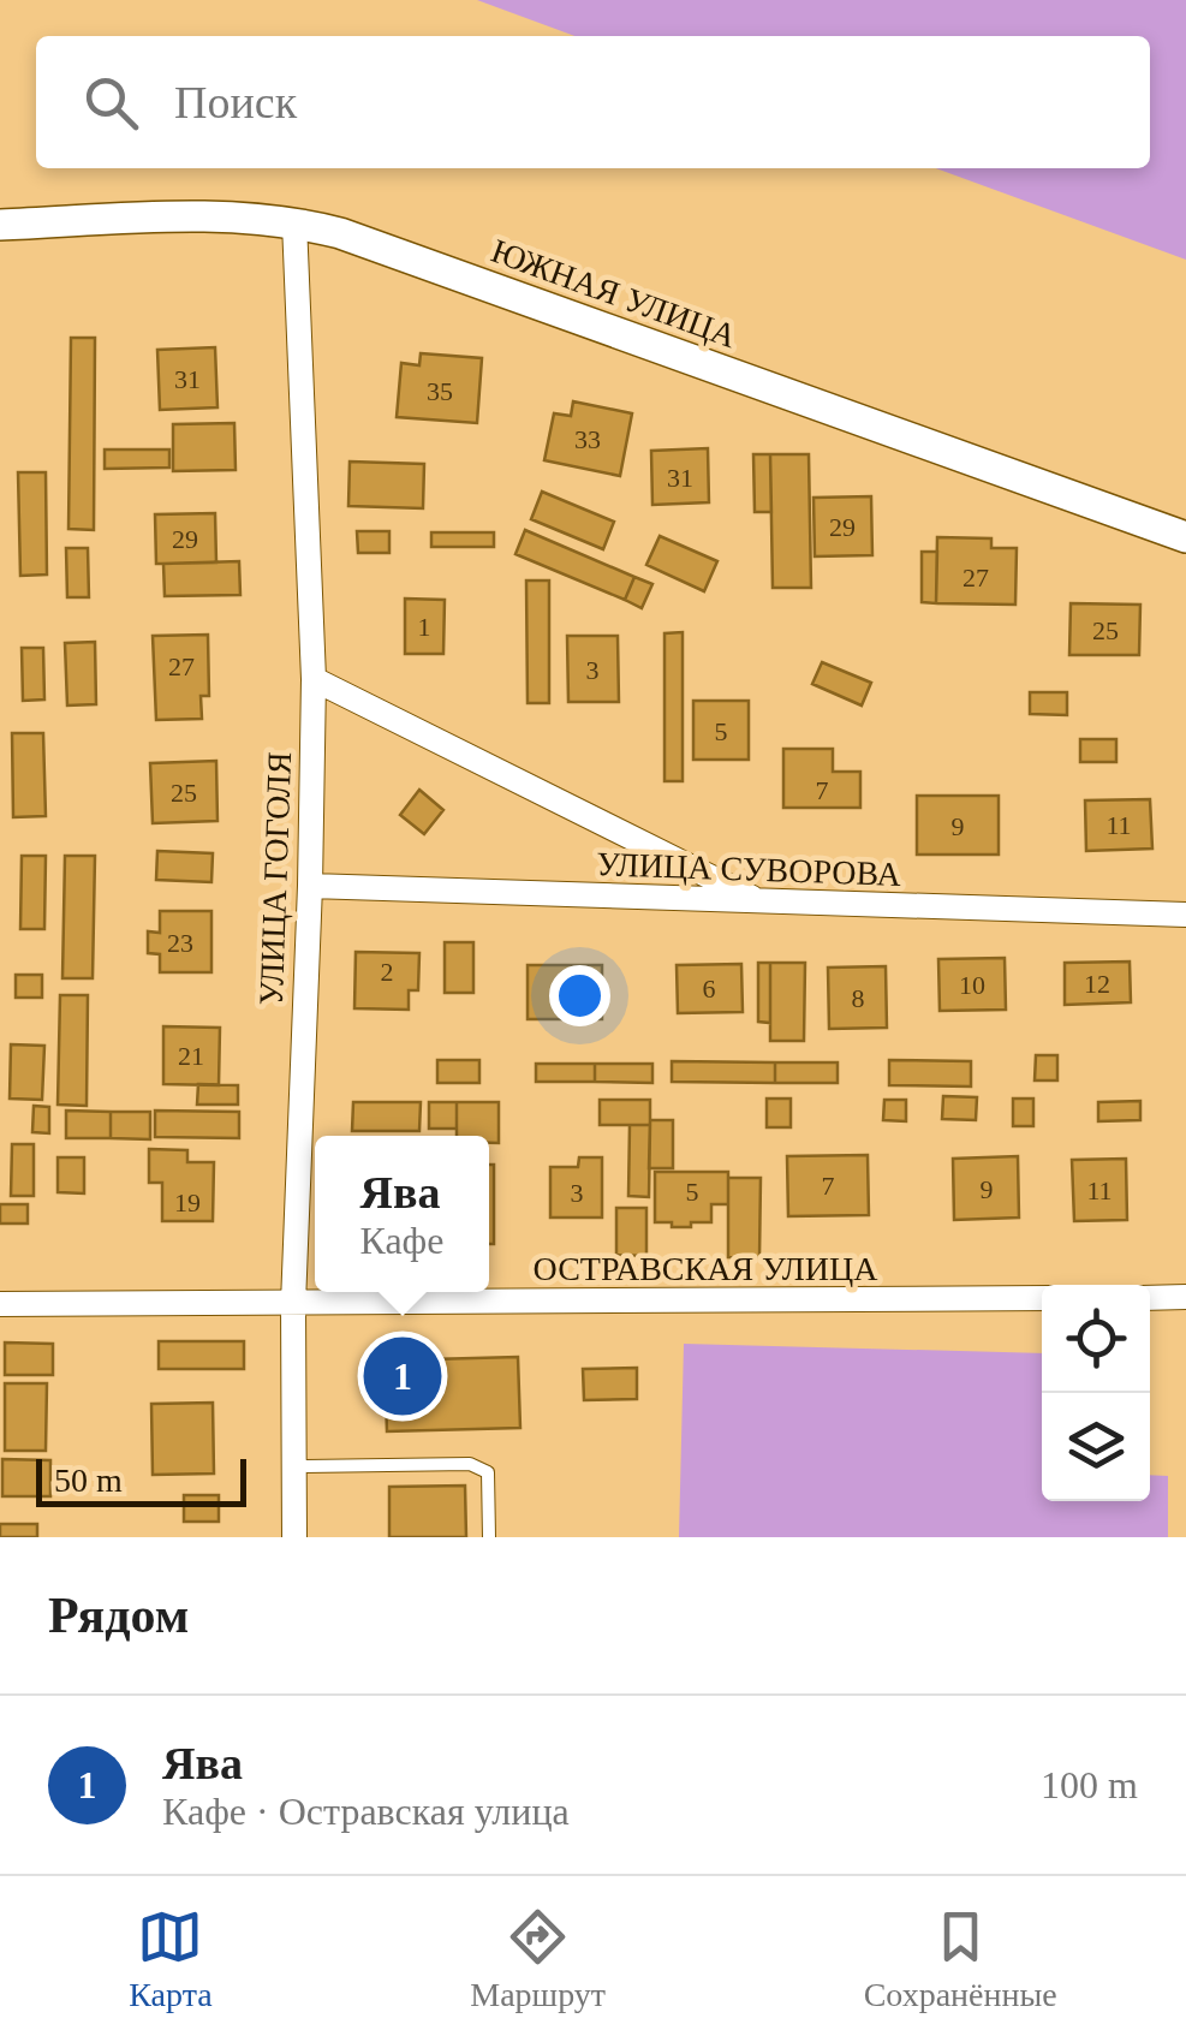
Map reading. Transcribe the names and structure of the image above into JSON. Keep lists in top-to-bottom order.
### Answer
{
  "streets": {
    "street": [
      "ЮЖНАЯ УЛИЦА",
      "УЛИЦА СУВОРОВА",
      "УЛИЦА ГОГОЛЯ",
      "ОСТРАВСКАЯ УЛИЦА"
    ]
  },
  "crossings": [
    ["ЮЖНАЯ УЛИЦА", "УЛИЦА ГОГОЛЯ"],
    ["УЛИЦА СУВОРОВА", "УЛИЦА ГОГОЛЯ"],
    ["УЛИЦА ГОГОЛЯ", "ОСТРАВСКАЯ УЛИЦА"]
  ],
  "house_numbers": [
    "31",
    "35",
    "33",
    "31",
    "29",
    "29",
    "27",
    "1",
    "25",
    "27",
    "3",
    "5",
    "7",
    "25",
    "11",
    "9",
    "23",
    "2",
    "12",
    "10",
    "6",
    "8",
    "21",
    "7",
    "9",
    "11",
    "5",
    "3",
    "19"
  ],
  "scale_bar": "50 m",
  "page": {
    "search": "Поиск",
    "popup": ["Ява", "Кафе"],
    "pins": "1",
    "scale": "50 m",
    "heading": "Рядом",
    "list": [
      {
        "mark": "1",
        "name": "Ява",
        "note": "Кафе · Остравская улица",
        "value": "100 m"
      }
    ],
    "nav": ["Карта", "Маршрут", "Сохранённые"]
  }
}
